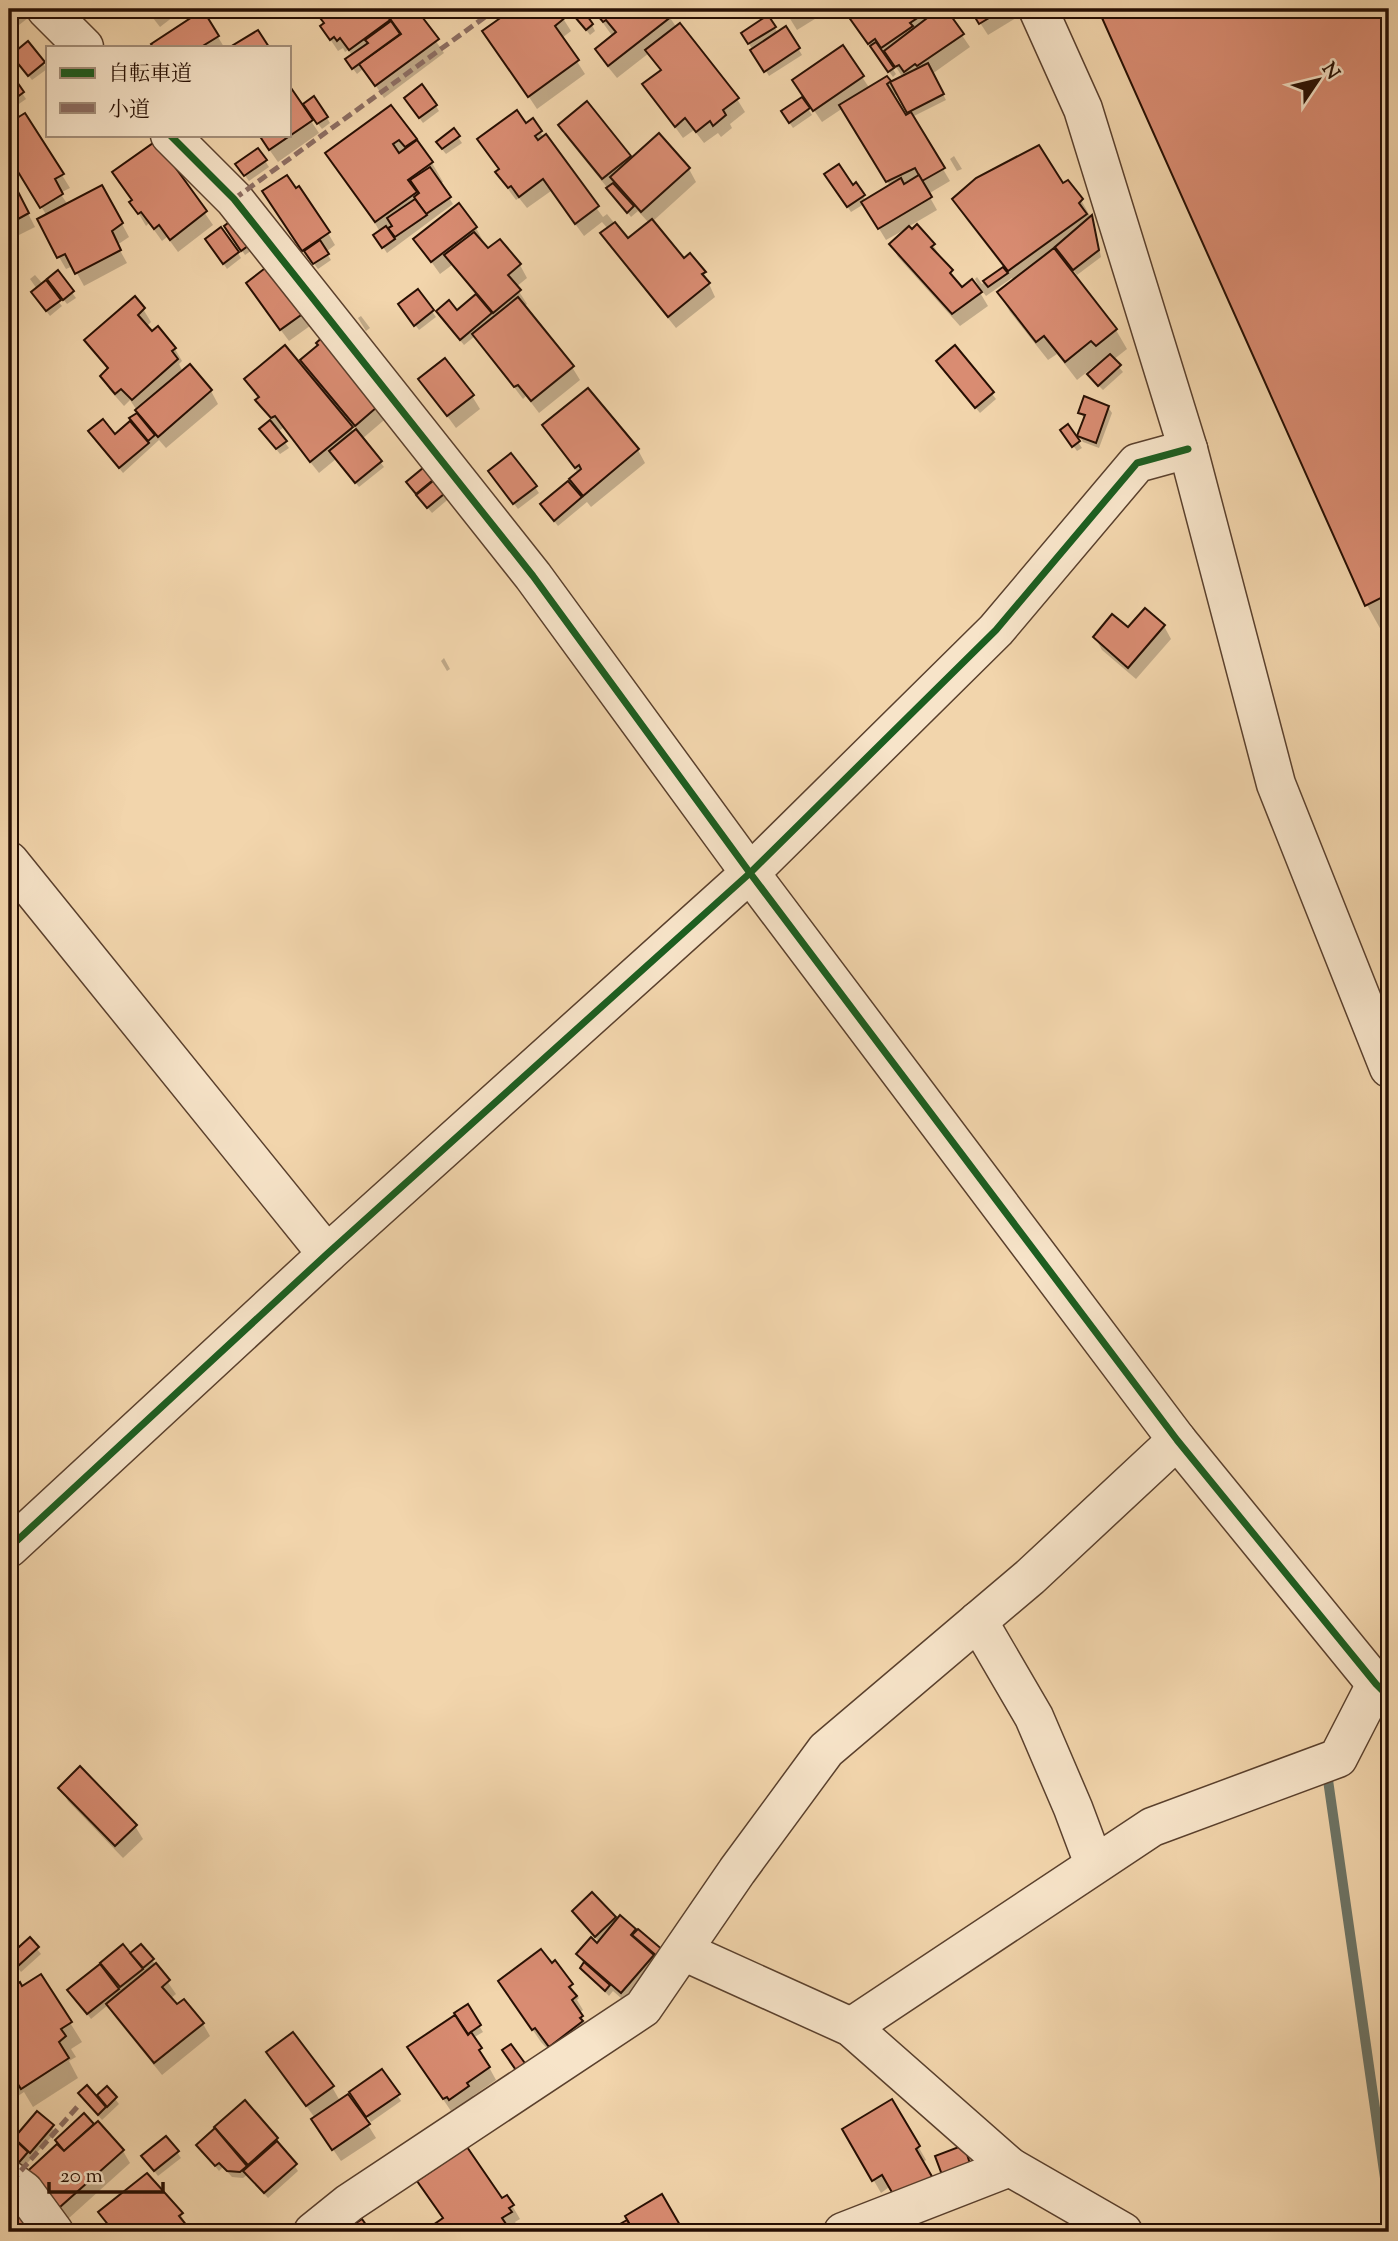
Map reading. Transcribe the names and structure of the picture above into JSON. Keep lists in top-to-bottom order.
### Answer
{
  "legend": ["自転車道", "小道"],
  "scale_bar": "20 m",
  "north": "top right"
}
